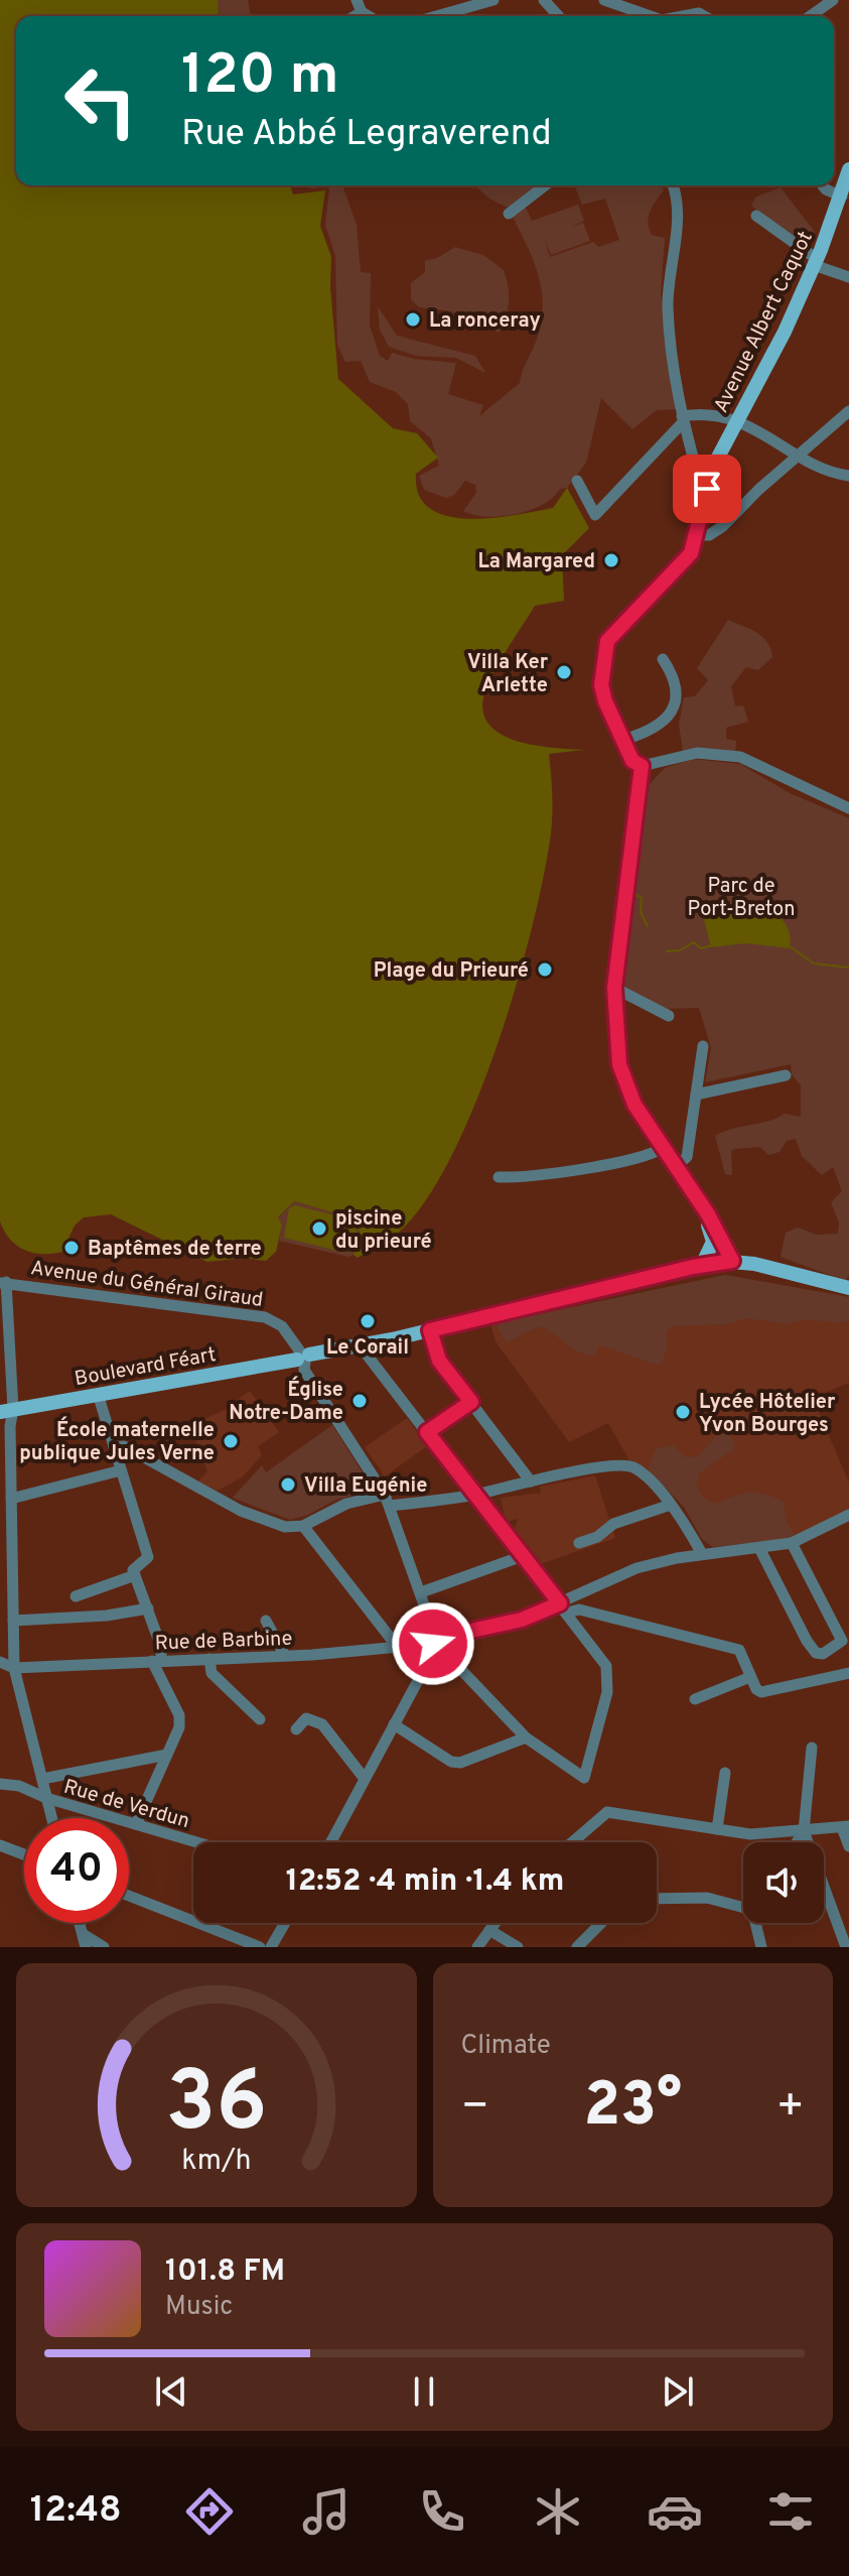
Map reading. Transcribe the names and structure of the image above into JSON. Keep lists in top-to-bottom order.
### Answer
{
  "streets": {
    "main road": ["Avenue Albert Caquot", "Boulevard Féart"],
    "street": ["Avenue du Général Giraud", "Rue de Barbine", "Rue de Verdun"]
  },
  "crossings": [
    ["Avenue du Général Giraud", "Boulevard Féart"]
  ],
  "parks": ["Parc de Port-Breton"],
  "places": [
    "La ronceray",
    "La Margared",
    "Villa Ker Arlette",
    "Plage du Prieuré",
    "piscine du prieuré",
    "Baptêmes de terre",
    "Le Corail",
    "Église Notre-Dame",
    "Lycée Hôtelier Yvon Bourges",
    "École maternelle publique Jules Verne",
    "Villa Eugénie"
  ],
  "page": {
    "turn": ["120 m", "Rue Abbé Legraverend"],
    "limit": "40",
    "trip": "12:52 · 4 min · 1.4 km",
    "tile": "Climate",
    "heat": ["−", "23°", "+"],
    "song": ["101.8 FM", "Music"],
    "tabs": "12:48",
    "gauge": ["36", "km/h"]
  }
}
